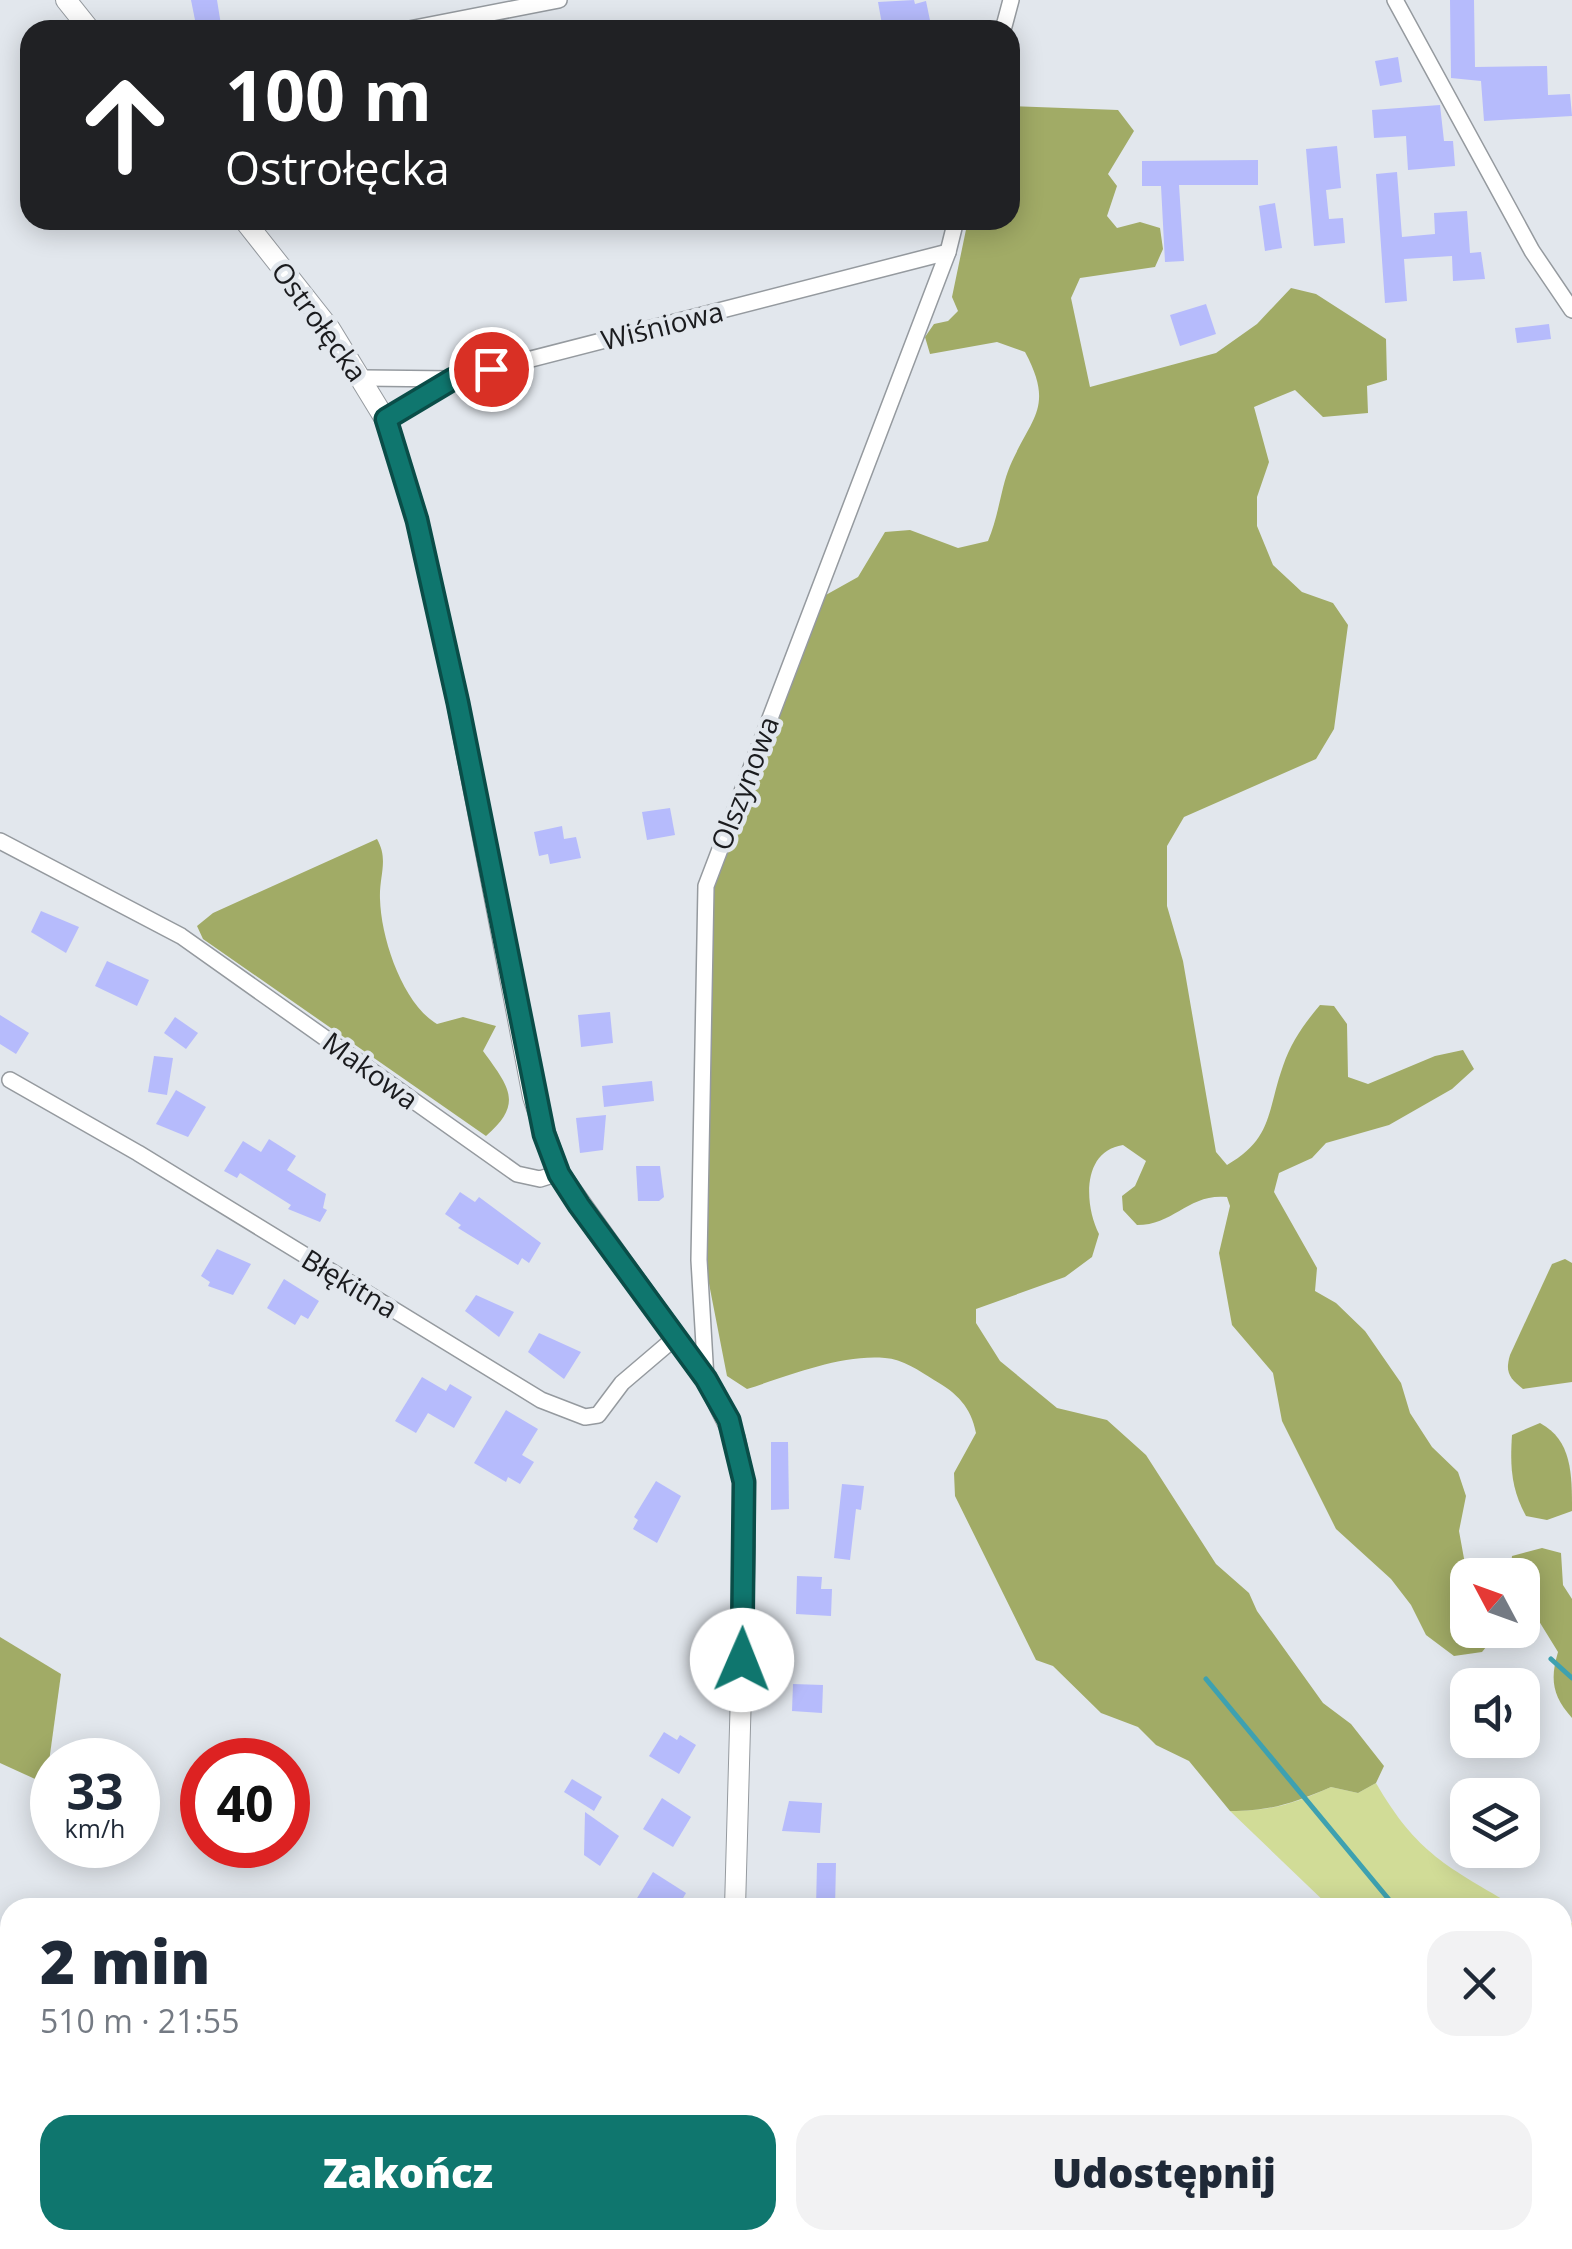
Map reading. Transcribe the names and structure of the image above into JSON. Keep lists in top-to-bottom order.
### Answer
{
  "streets": {
    "street": [
      "Ostrołęcka",
      "Wiśniowa",
      "Olszynowa",
      "Makowa",
      "Błękitna"
    ]
  },
  "crossings": [
    ["Ostrołęcka", "Wiśniowa"],
    ["Ostrołęcka", "Olszynowa"],
    ["Ostrołęcka", "Makowa"],
    ["Ostrołęcka", "Błękitna"],
    ["Wiśniowa", "Olszynowa"]
  ],
  "north": "top left",
  "page": {
    "turn": ["100 m", "Ostrołęcka"],
    "speed": "33 km/h",
    "limit": "40",
    "heading": ["2 min", "510 m · 21:55"],
    "buttons": ["Zakończ", "Udostępnij"]
  }
}
